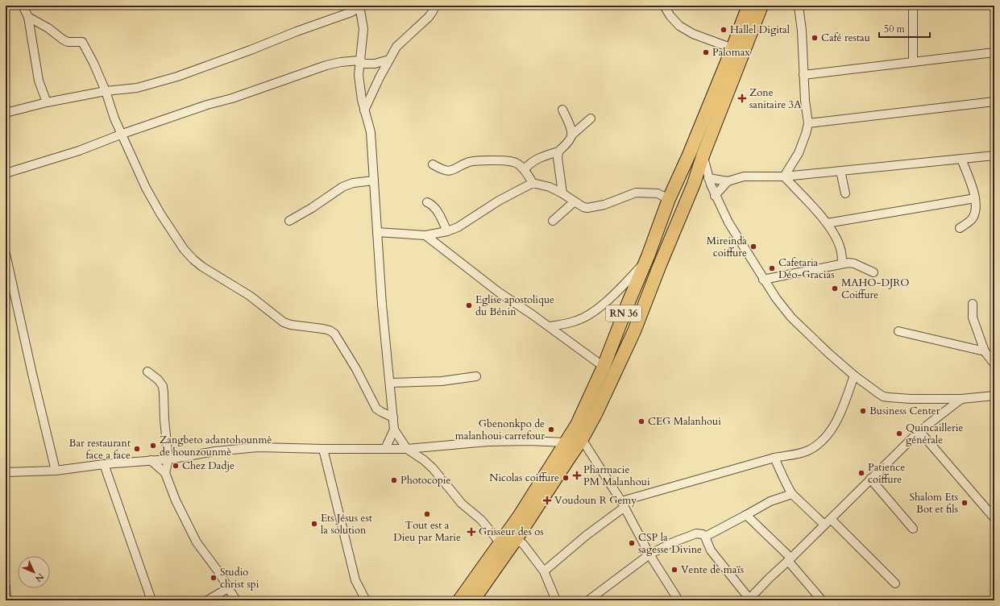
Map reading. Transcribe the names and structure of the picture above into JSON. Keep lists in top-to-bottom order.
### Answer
{
  "streets": {
    "main road": ["RN 36"]
  },
  "places": {
    "other": [
      "Hallel Digital",
      "Café restau",
      "Palomax",
      "Mireinda coiffure",
      "Cafetaria Déo-Gracias",
      "MAHO-DJRO Coiffure",
      "Eglise apostolique du Bénin",
      "Business Center",
      "CEG Malanhoui",
      "Gbenonkpo de malanhoui carrefour",
      "Quincaillerie générale",
      "Zangbeto adantohounmè de hounzounmè",
      "Bar restaurant face a face",
      "Chez Dadje",
      "Patience coiffure",
      "Nicolas coiffure",
      "Photocopie",
      "Shalom Ets Bot et fils",
      "Tout est a Dieu par Marie",
      "Ets Jésus est la solution",
      "CSP la sagesse Divine",
      "Vente de maïs",
      "Studio christ spi"
    ],
    "health": [
      "Zone sanitaire 3A",
      "Pharmacie PM Malanhoui",
      "Voudoun R Gemy",
      "Grisseur des os"
    ]
  },
  "scale_bar": "50 m",
  "north": "bottom right"
}
